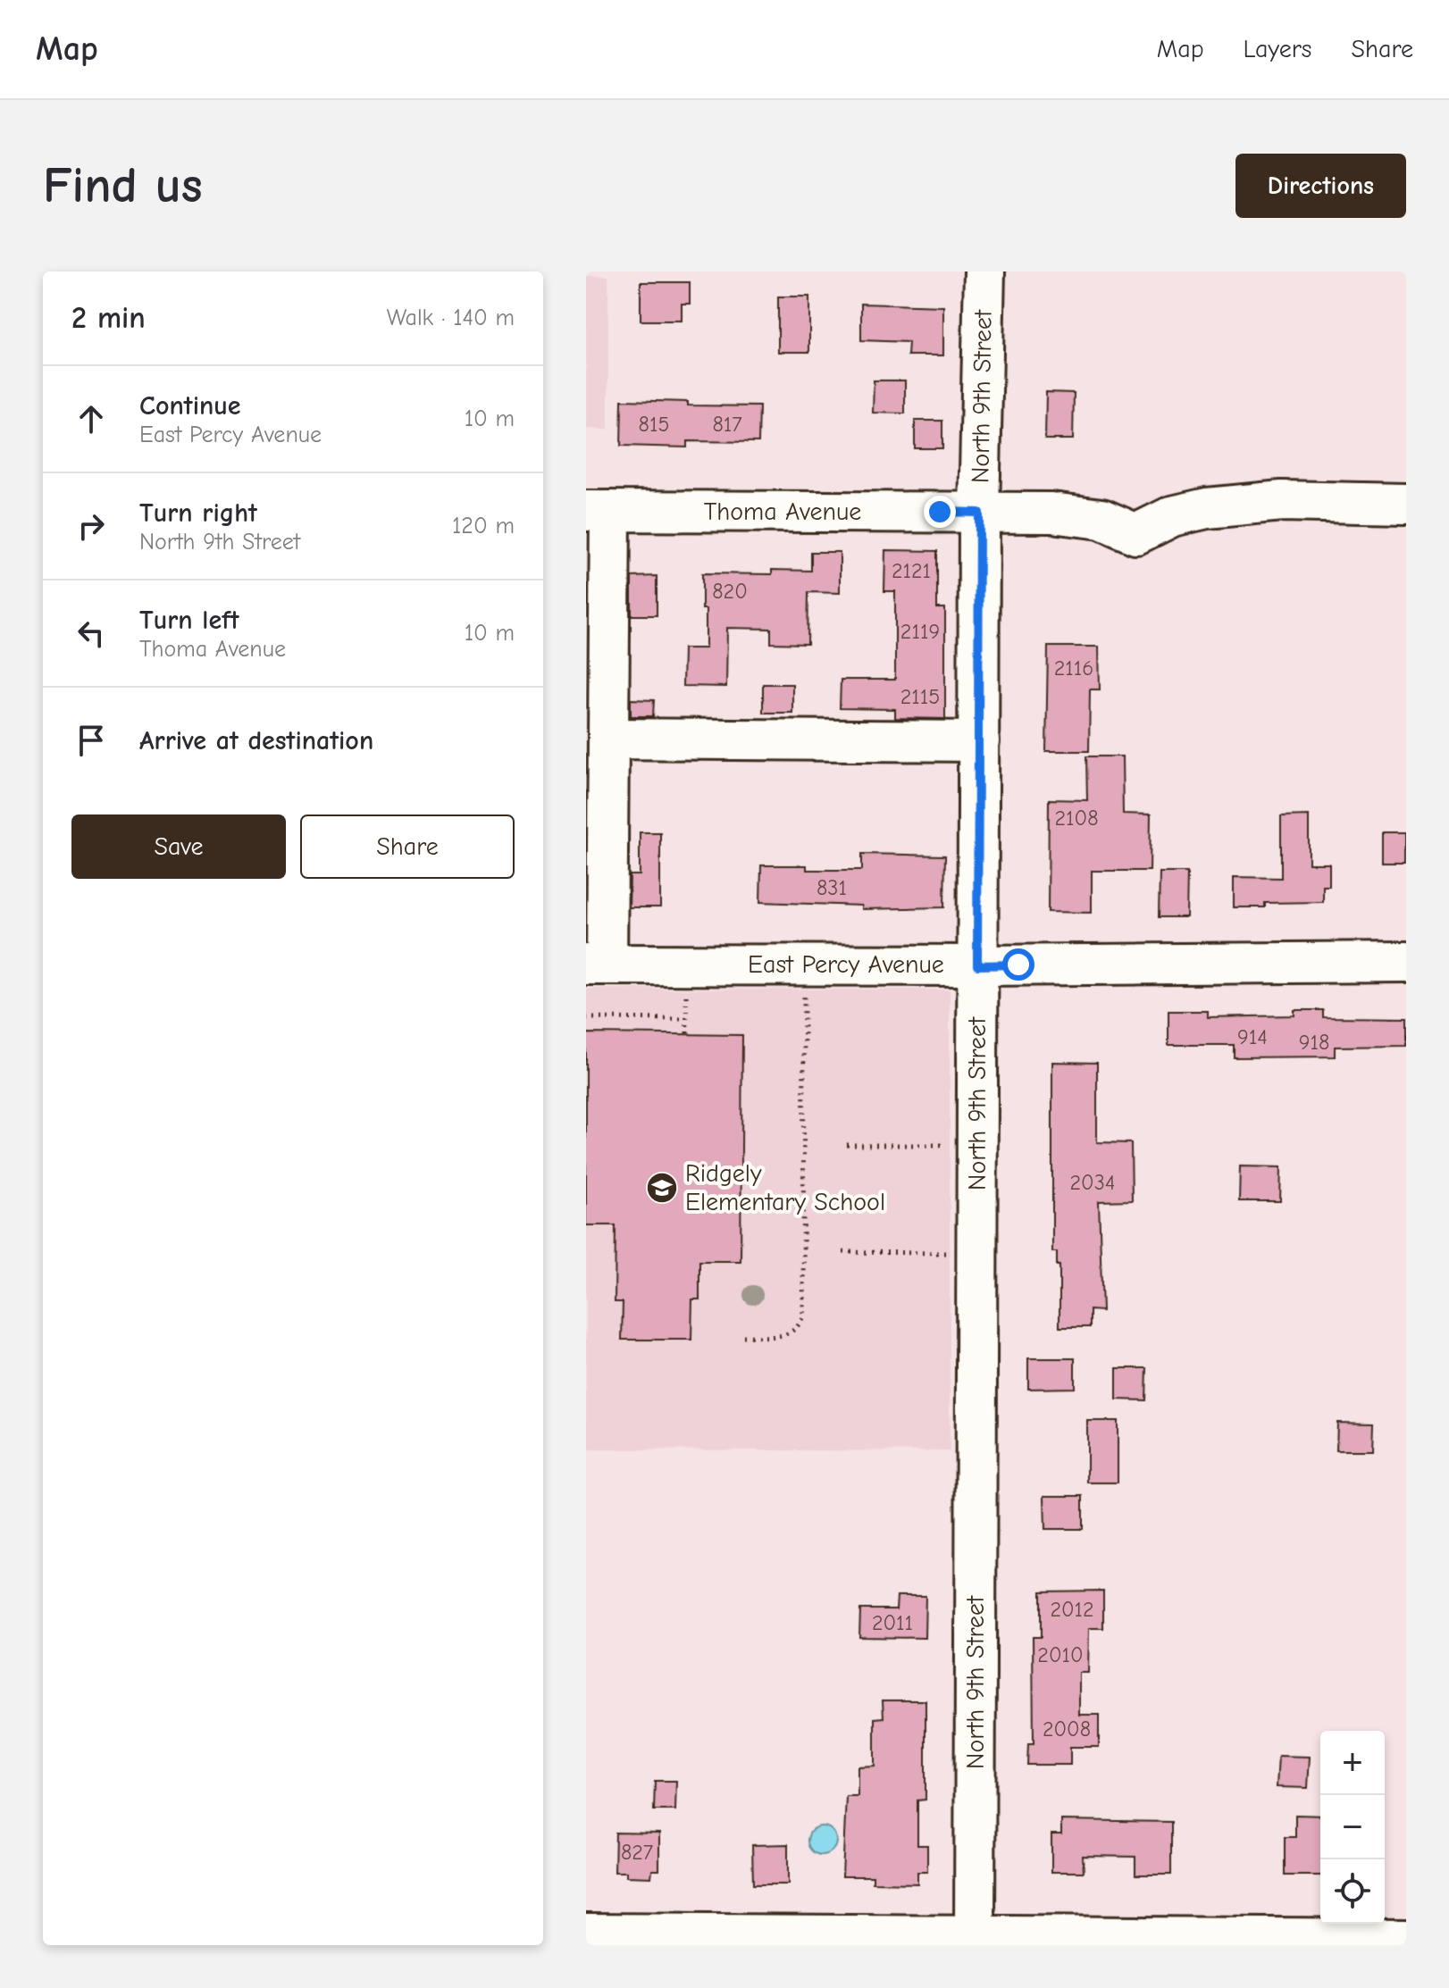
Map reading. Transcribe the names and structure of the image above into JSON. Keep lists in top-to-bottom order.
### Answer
{
  "streets": {
    "street": ["North 9th Street", "Thoma Avenue", "East Percy Avenue"]
  },
  "crossings": [
    ["North 9th Street", "Thoma Avenue"],
    ["North 9th Street", "East Percy Avenue"]
  ],
  "places": {
    "school or university": ["Ridgely Elementary School"]
  },
  "house_numbers": [
    "815",
    "817",
    "2121",
    "820",
    "2119",
    "2116",
    "2115",
    "2108",
    "831",
    "914",
    "918",
    "2034",
    "2012",
    "2011",
    "2010",
    "2008",
    "827"
  ],
  "page": {
    "header": "Map",
    "nav": ["Map", "Layers", "Share"],
    "buttons": [
      "Directions",
      ["Save", "Share"]
    ],
    "title": "Find us",
    "heading": ["2 min", "Walk · 140 m"],
    "list": [
      ["Continue", "East Percy Avenue", "10 m"],
      ["Turn right", "North 9th Street", "120 m"],
      ["Turn left", "Thoma Avenue", "10 m"],
      "Arrive at destination"
    ],
    "map_buttons": ["+", "−"]
  }
}
